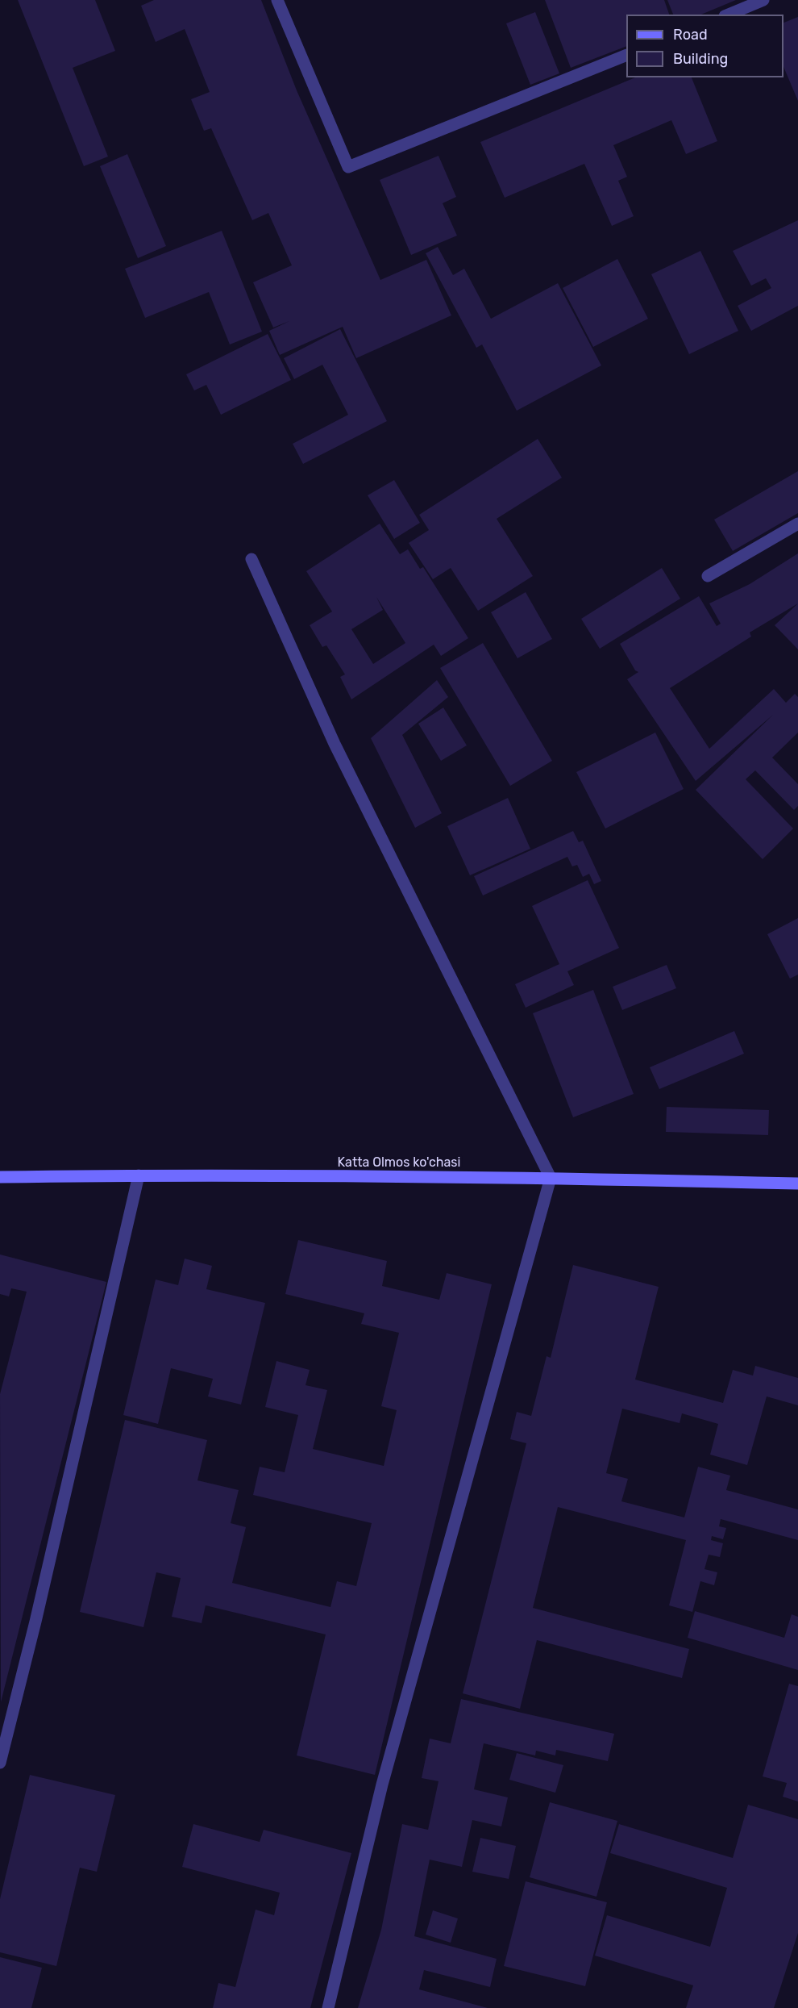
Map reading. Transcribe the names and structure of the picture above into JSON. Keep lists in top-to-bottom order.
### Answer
{
  "streets": {
    "street": ["Katta Olmos ko'chasi"]
  },
  "legend": ["Road", "Building"]
}
